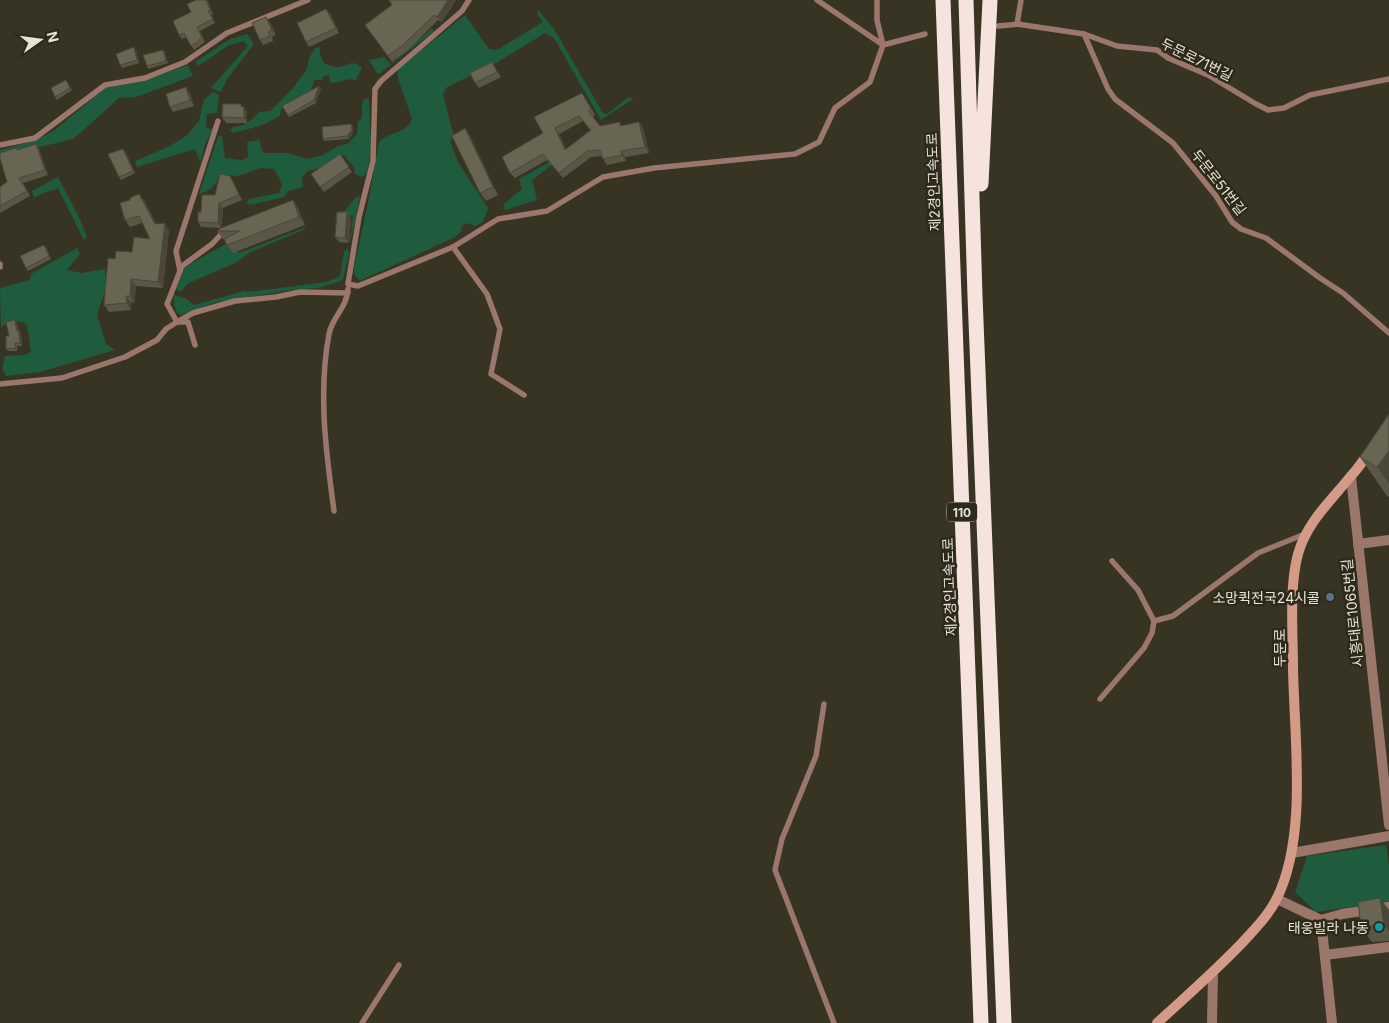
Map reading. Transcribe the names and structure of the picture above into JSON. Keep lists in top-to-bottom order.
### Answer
{
  "streets": {
    "highway": ["제2경인고속도로", "110"],
    "street": ["시흥대로1065번길", "두문로"],
    "lane": ["두문로71번길", "두문로51번길"]
  },
  "crossings": [
    ["두문로71번길", "두문로51번길"],
    ["시흥대로1065번길", "두문로"]
  ],
  "places": ["소망퀵전국24시콜", "태웅빌라 나동"],
  "north": "right"
}
